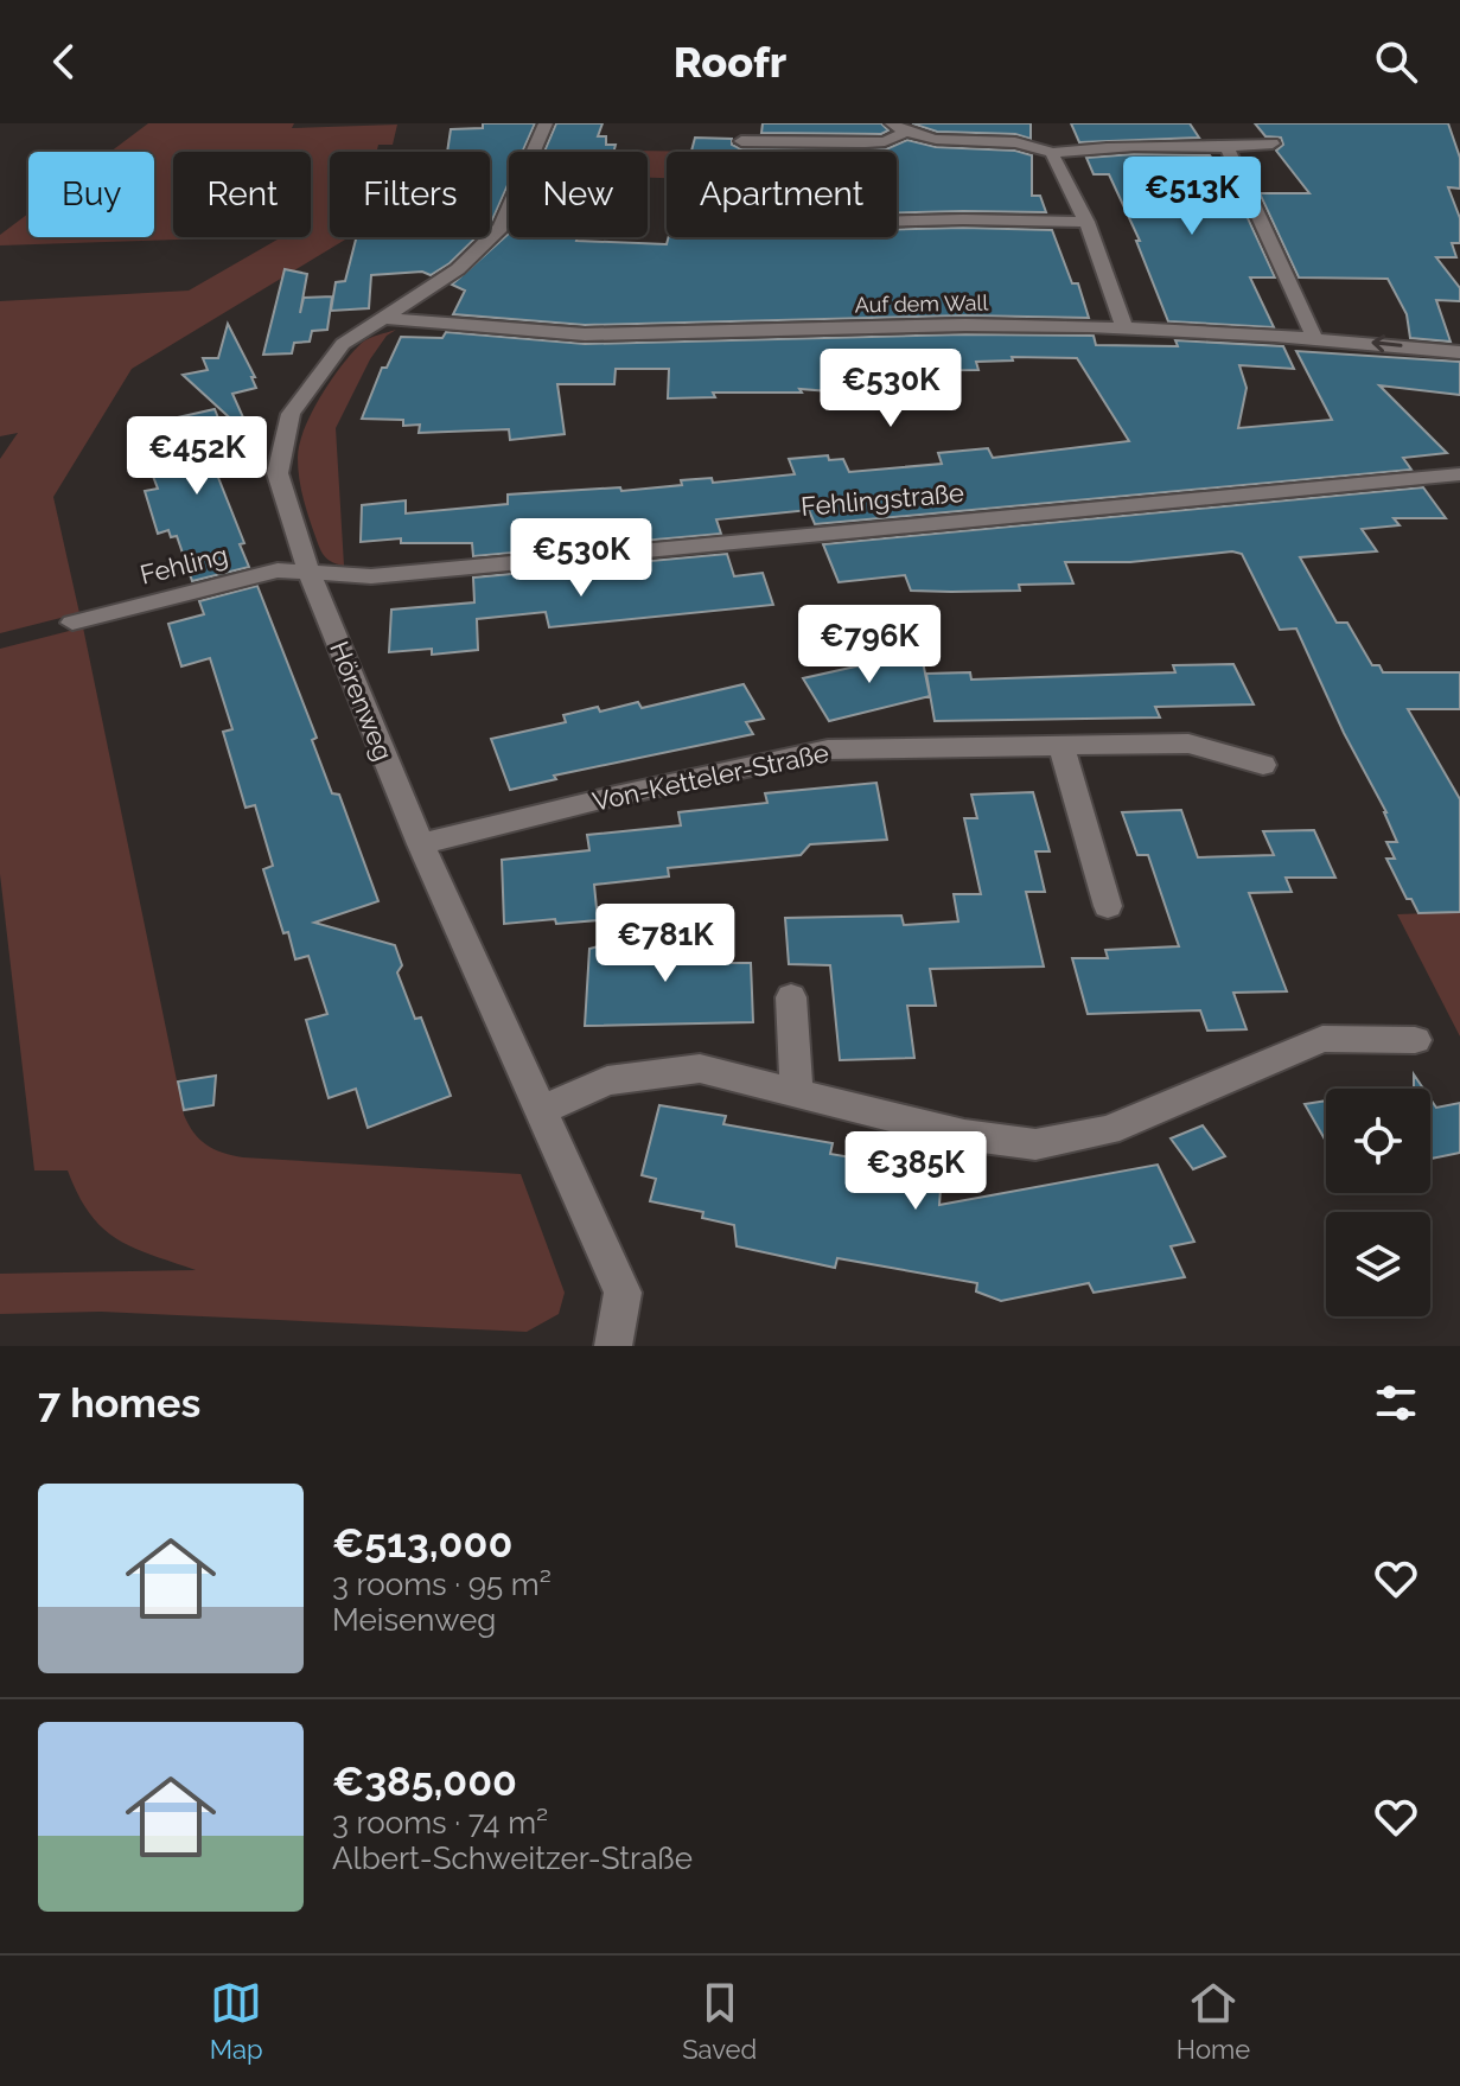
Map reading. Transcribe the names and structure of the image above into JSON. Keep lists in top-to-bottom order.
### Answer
{
  "streets": {
    "street": [
      "Auf dem Wall",
      "Fehlingstraße",
      "Fehling",
      "Hörenweg",
      "Von-Ketteler-Straße"
    ]
  },
  "crossings": [
    ["Auf dem Wall", "Hörenweg"],
    ["Fehlingstraße", "Fehling"],
    ["Fehlingstraße", "Hörenweg"],
    ["Fehling", "Hörenweg"],
    ["Hörenweg", "Von-Ketteler-Straße"]
  ],
  "page": {
    "header": "Roofr",
    "chip": [
      "Buy",
      "Rent",
      "Filters",
      "New",
      "Apartment"
    ],
    "price": [
      "€513K",
      "€530K",
      "€452K",
      "€530K",
      "€796K",
      "€781K",
      "€385K"
    ],
    "heading": "7 homes",
    "list": [
      {
        "name": "€513,000",
        "note": "3 rooms · 95 m² · Meisenweg"
      },
      {
        "name": "€385,000",
        "note": "3 rooms · 74 m² · Albert-Schweitzer-Straße"
      }
    ],
    "tabs": ["Map", "Saved", "Home"]
  }
}
